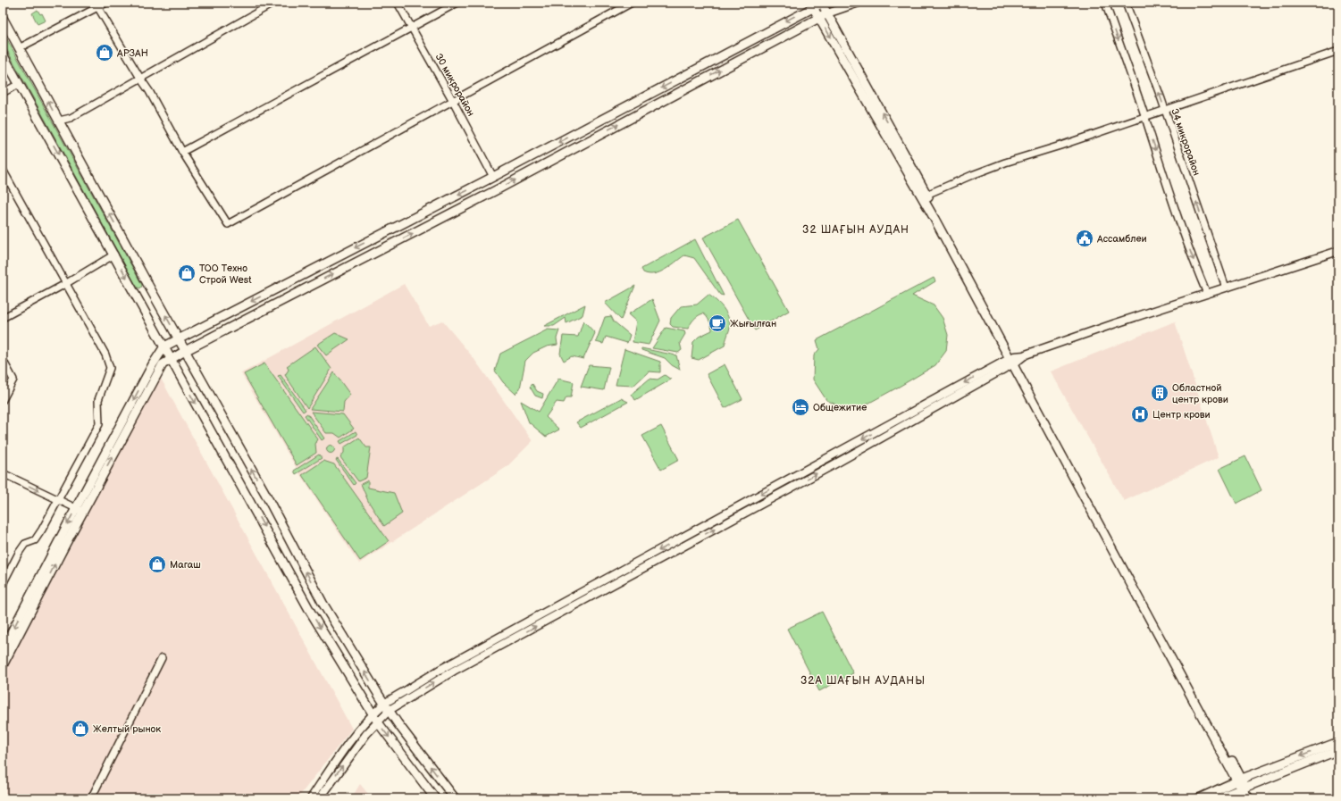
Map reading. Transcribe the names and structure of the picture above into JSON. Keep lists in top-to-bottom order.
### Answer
{
  "streets": {
    "street": ["30 микрорайон", "34 микрорайон"]
  },
  "districts": ["32 ШАҒЫН АУДАН", "32А ШАҒЫН АУДАНЫ"],
  "places": {
    "shop": [
      "АРЗАН",
      "ТОО Техно Строй West",
      "Магаш",
      "Желтый рынок"
    ],
    "public building": ["Ассамблеи"],
    "cafe": ["Жығылған"],
    "building": ["Областной центр крови"],
    "hotel": ["Общежитие"],
    "hospital": ["Центр крови"]
  }
}
